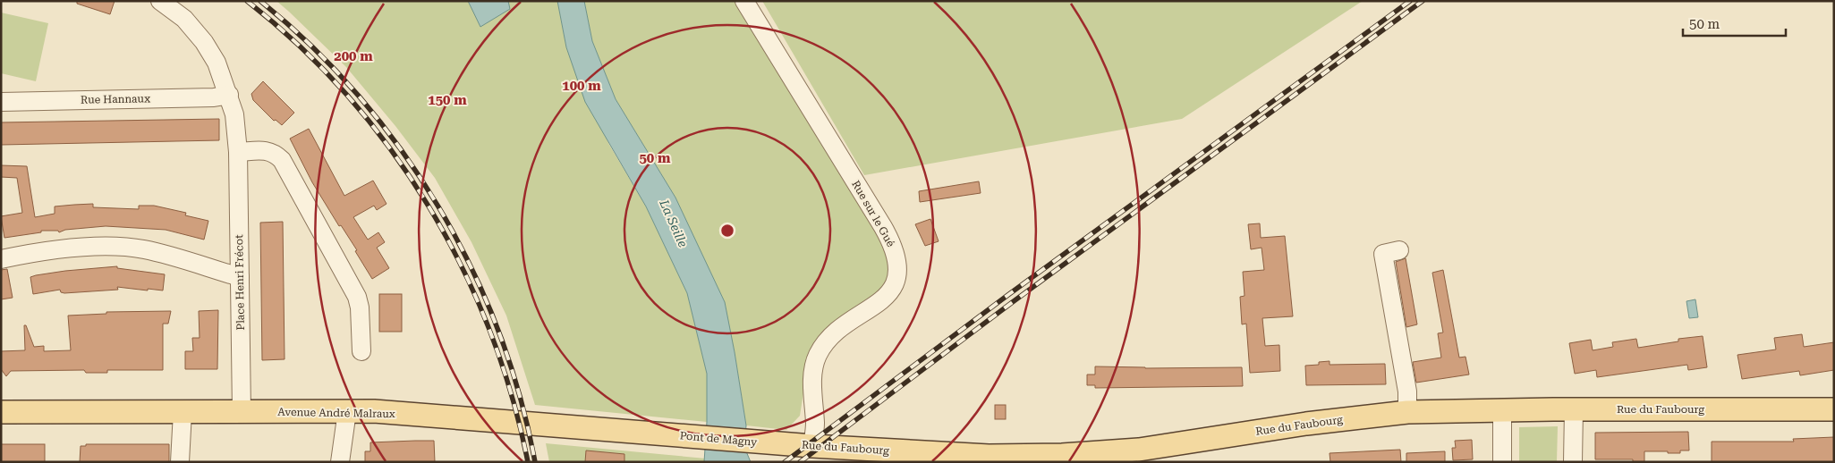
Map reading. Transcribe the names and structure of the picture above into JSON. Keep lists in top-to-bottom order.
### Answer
{
  "streets": {
    "main road": ["Rue du Faubourg", "Avenue André Malraux", "Pont de Magny"],
    "street": ["Rue Hannaux", "Rue sur le Gué", "Place Henri Frécot"]
  },
  "crossings": [
    ["Rue Hannaux", "Place Henri Frécot"],
    ["Rue sur le Gué", "Rue du Faubourg"],
    ["Place Henri Frécot", "Avenue André Malraux"],
    ["Rue du Faubourg", "Pont de Magny"],
    ["Avenue André Malraux", "Pont de Magny"]
  ],
  "water": ["La Seille"],
  "scale_bar": "50 m",
  "rings": [
    "200 m",
    "100 m",
    "150 m",
    "50 m"
  ]
}
